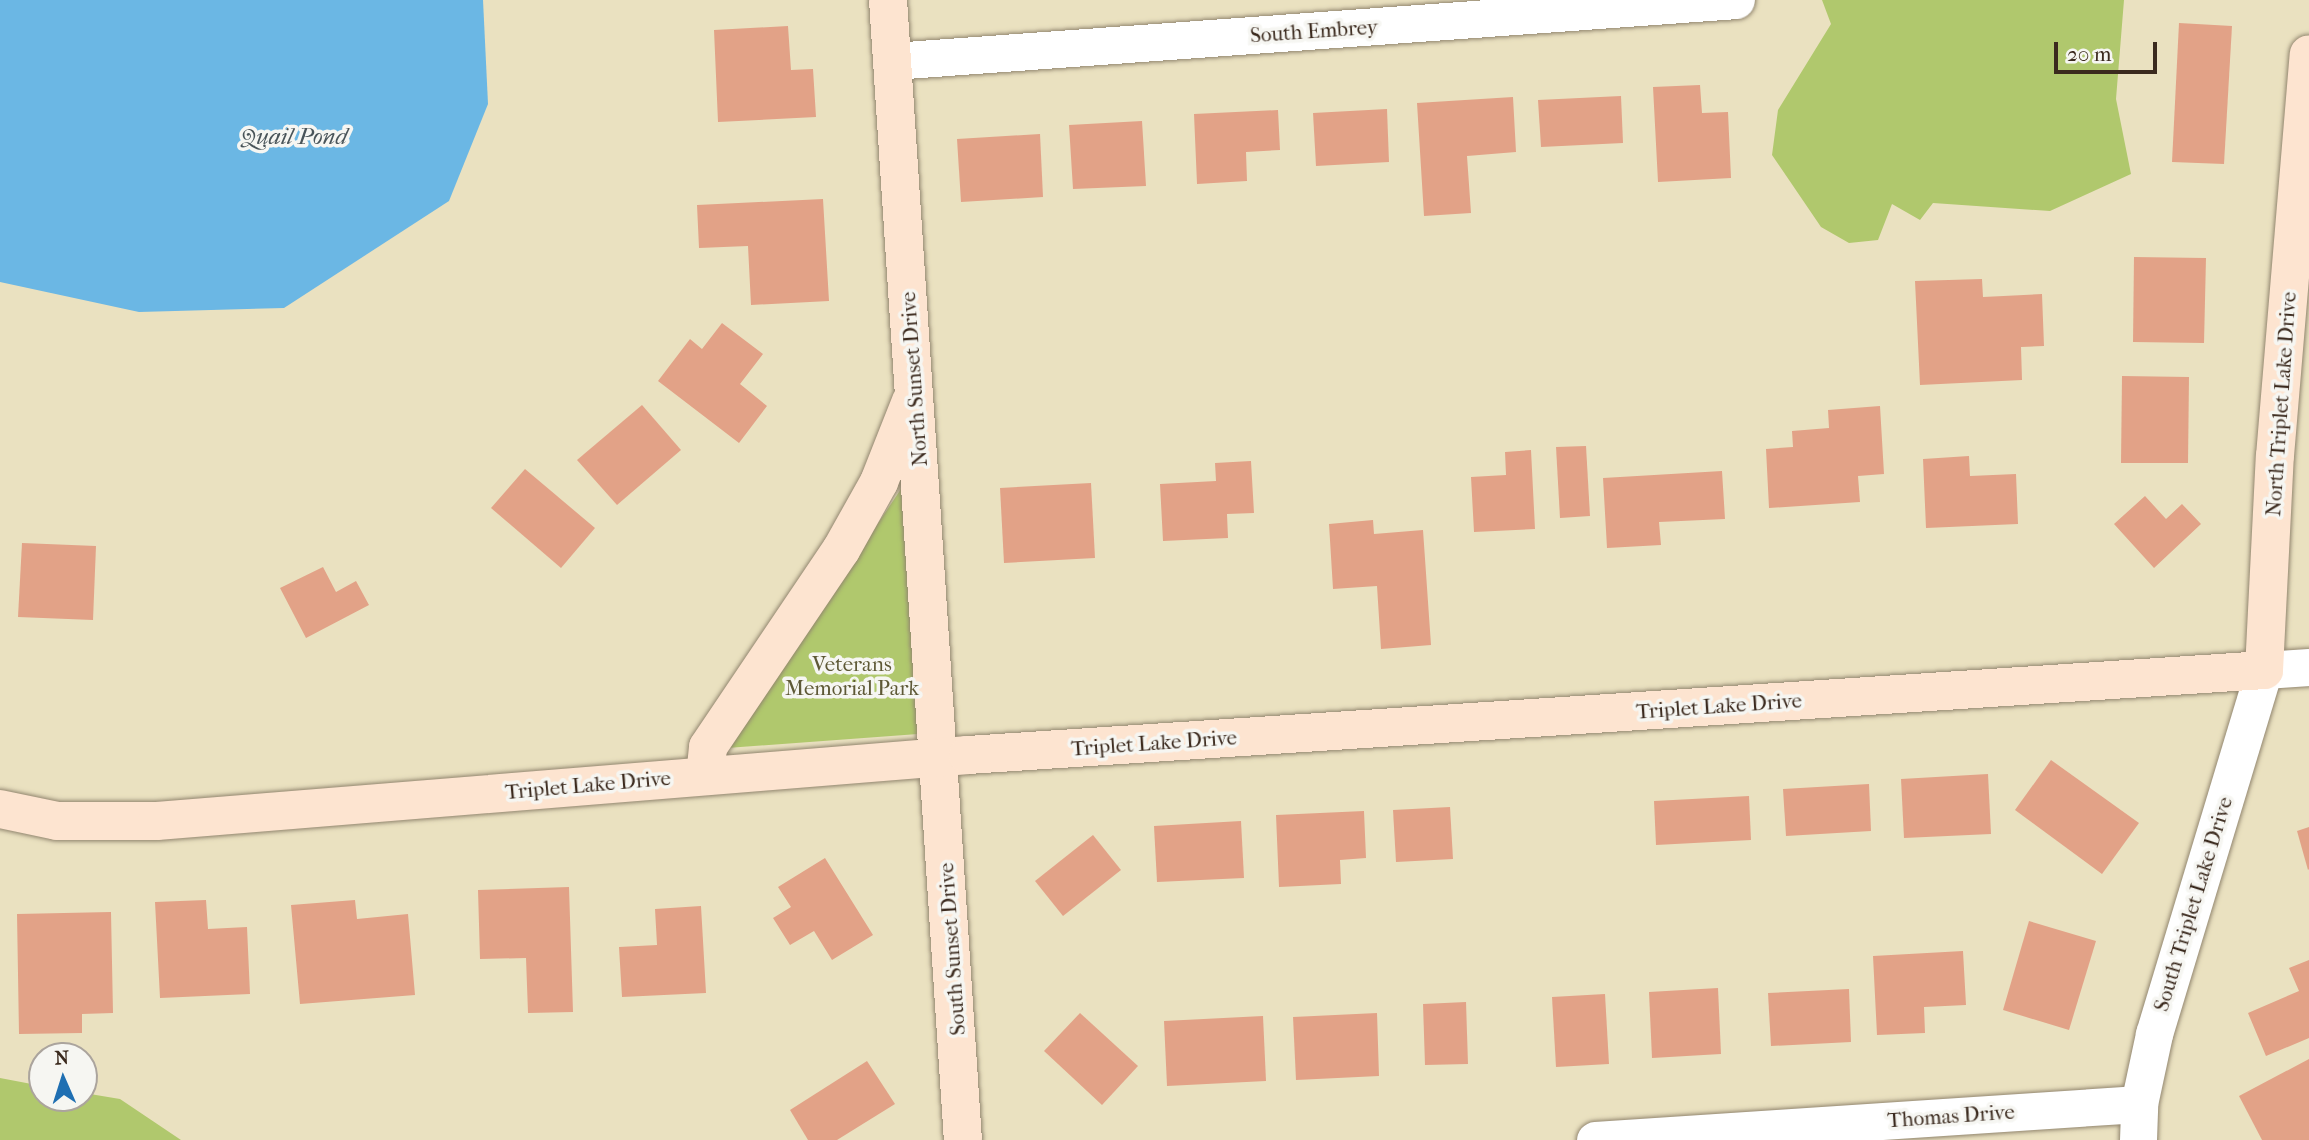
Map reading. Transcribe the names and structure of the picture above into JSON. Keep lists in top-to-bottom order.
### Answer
{
  "streets": {
    "street": [
      "South Embrey",
      "North Sunset Drive",
      "North Triplet Lake Drive",
      "Triplet Lake Drive",
      "South Triplet Lake Drive",
      "South Sunset Drive",
      "Thomas Drive"
    ]
  },
  "crossings": [
    ["South Embrey", "North Sunset Drive"],
    ["North Sunset Drive", "Triplet Lake Drive"],
    ["North Sunset Drive", "South Sunset Drive"],
    ["North Triplet Lake Drive", "Triplet Lake Drive"],
    ["North Triplet Lake Drive", "South Triplet Lake Drive"],
    ["Triplet Lake Drive", "South Triplet Lake Drive"],
    ["Triplet Lake Drive", "South Sunset Drive"],
    ["South Triplet Lake Drive", "Thomas Drive"]
  ],
  "water": ["Quail Pond"],
  "parks": ["Veterans Memorial Park"],
  "scale_bar": "20 m",
  "north": "top"
}
